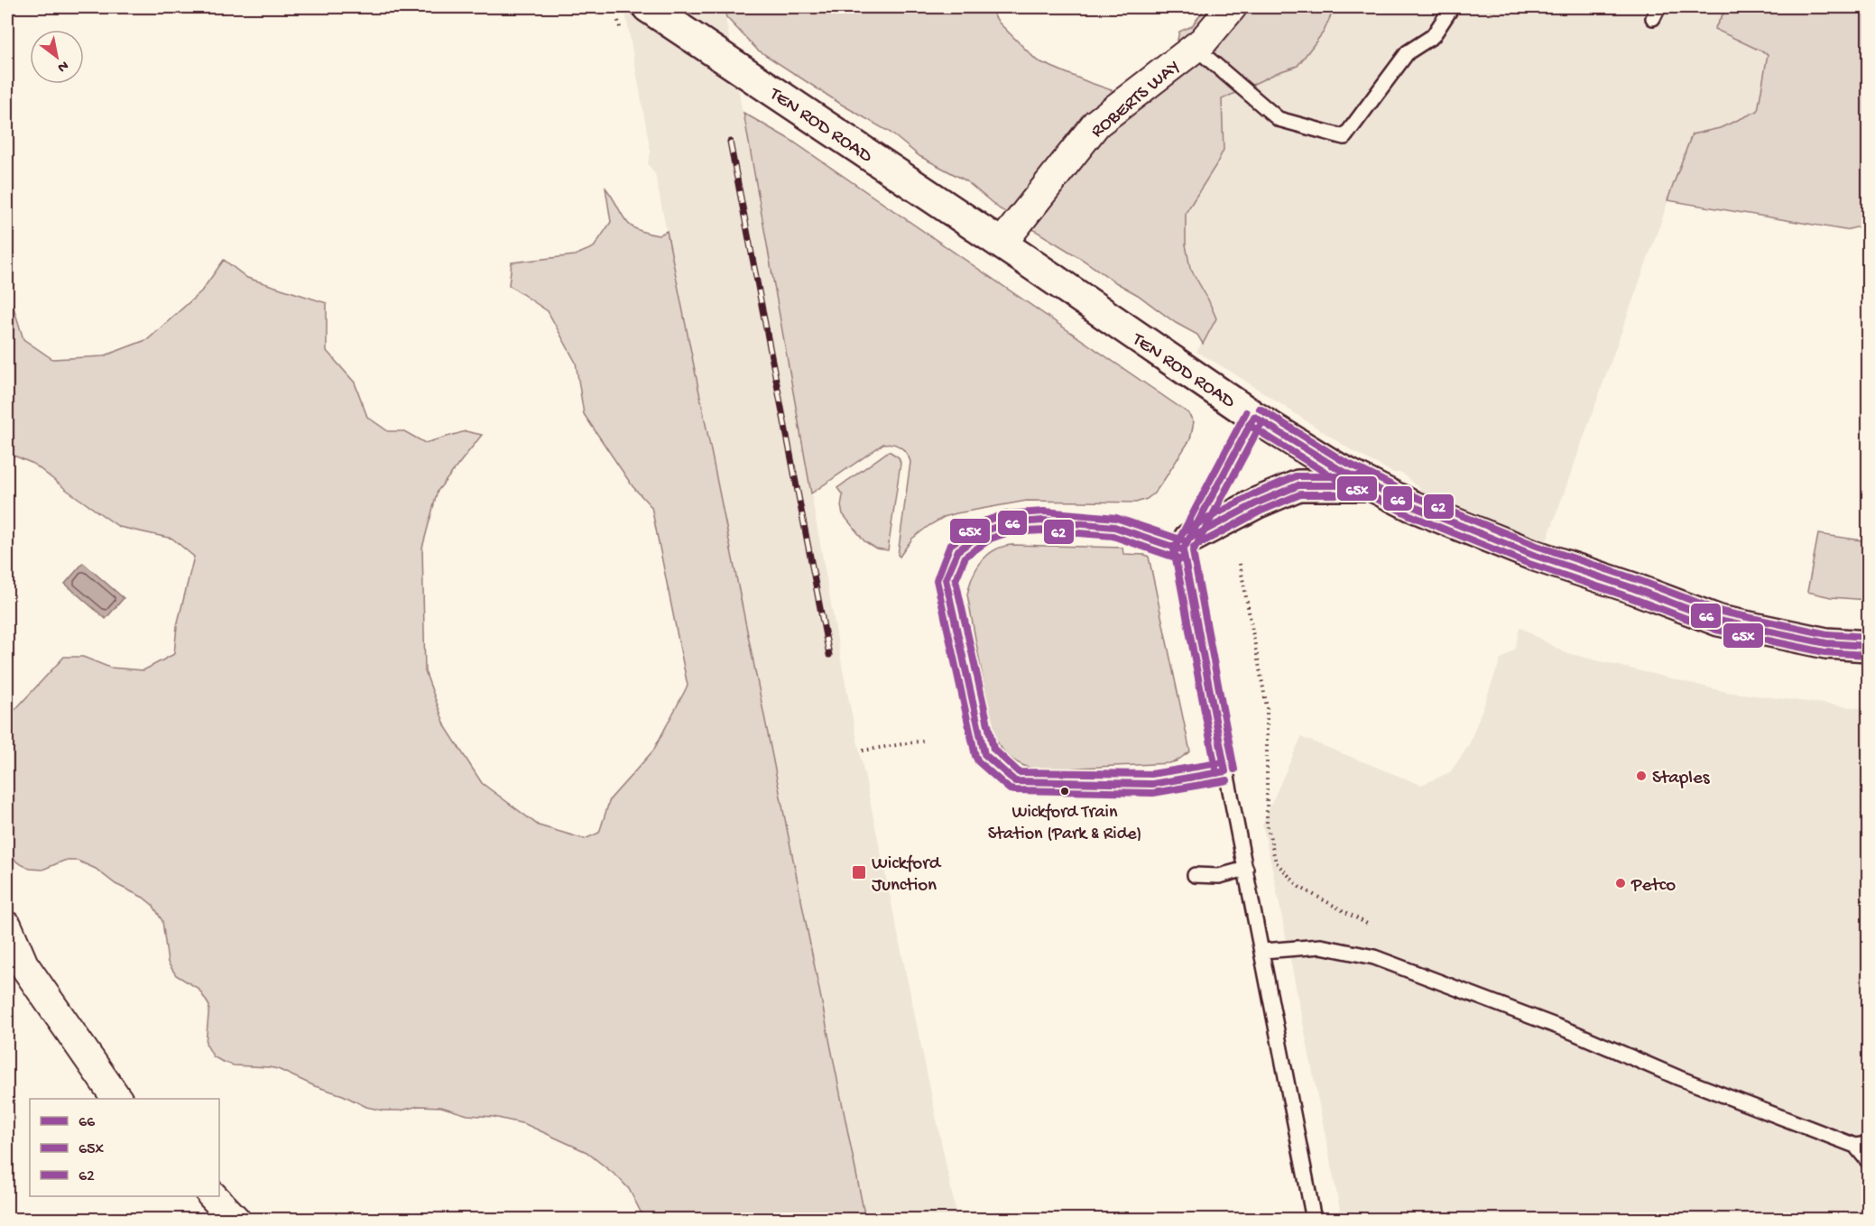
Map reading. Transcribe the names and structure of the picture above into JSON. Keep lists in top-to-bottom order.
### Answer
{
  "streets": {
    "main road": ["TEN ROD ROAD"],
    "street": ["ROBERTS WAY"]
  },
  "crossings": [
    ["ROBERTS WAY", "TEN ROD ROAD"]
  ],
  "places": {
    "other": ["Staples", "Wickford Train Station (Park & Ride)", "Petco"],
    "transit": ["Wickford Junction"]
  },
  "lines": ["transit line 62", "transit line 66", "transit line 65x"],
  "legend": ["66", "65x", "62"],
  "north": "bottom right"
}
